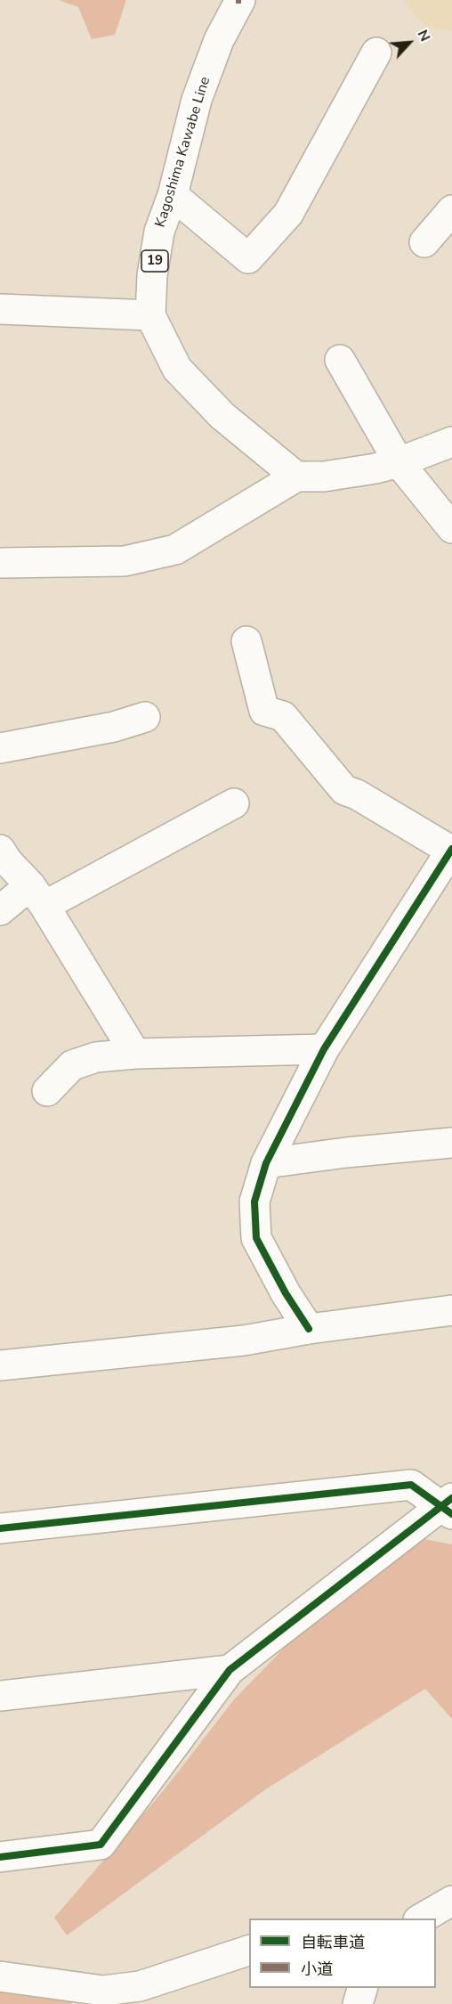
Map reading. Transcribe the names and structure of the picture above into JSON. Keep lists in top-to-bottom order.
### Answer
{
  "streets": {
    "street": ["Kagoshima Kawabe Line", "19"]
  },
  "legend": ["自転車道", "小道"],
  "north": "top right"
}
